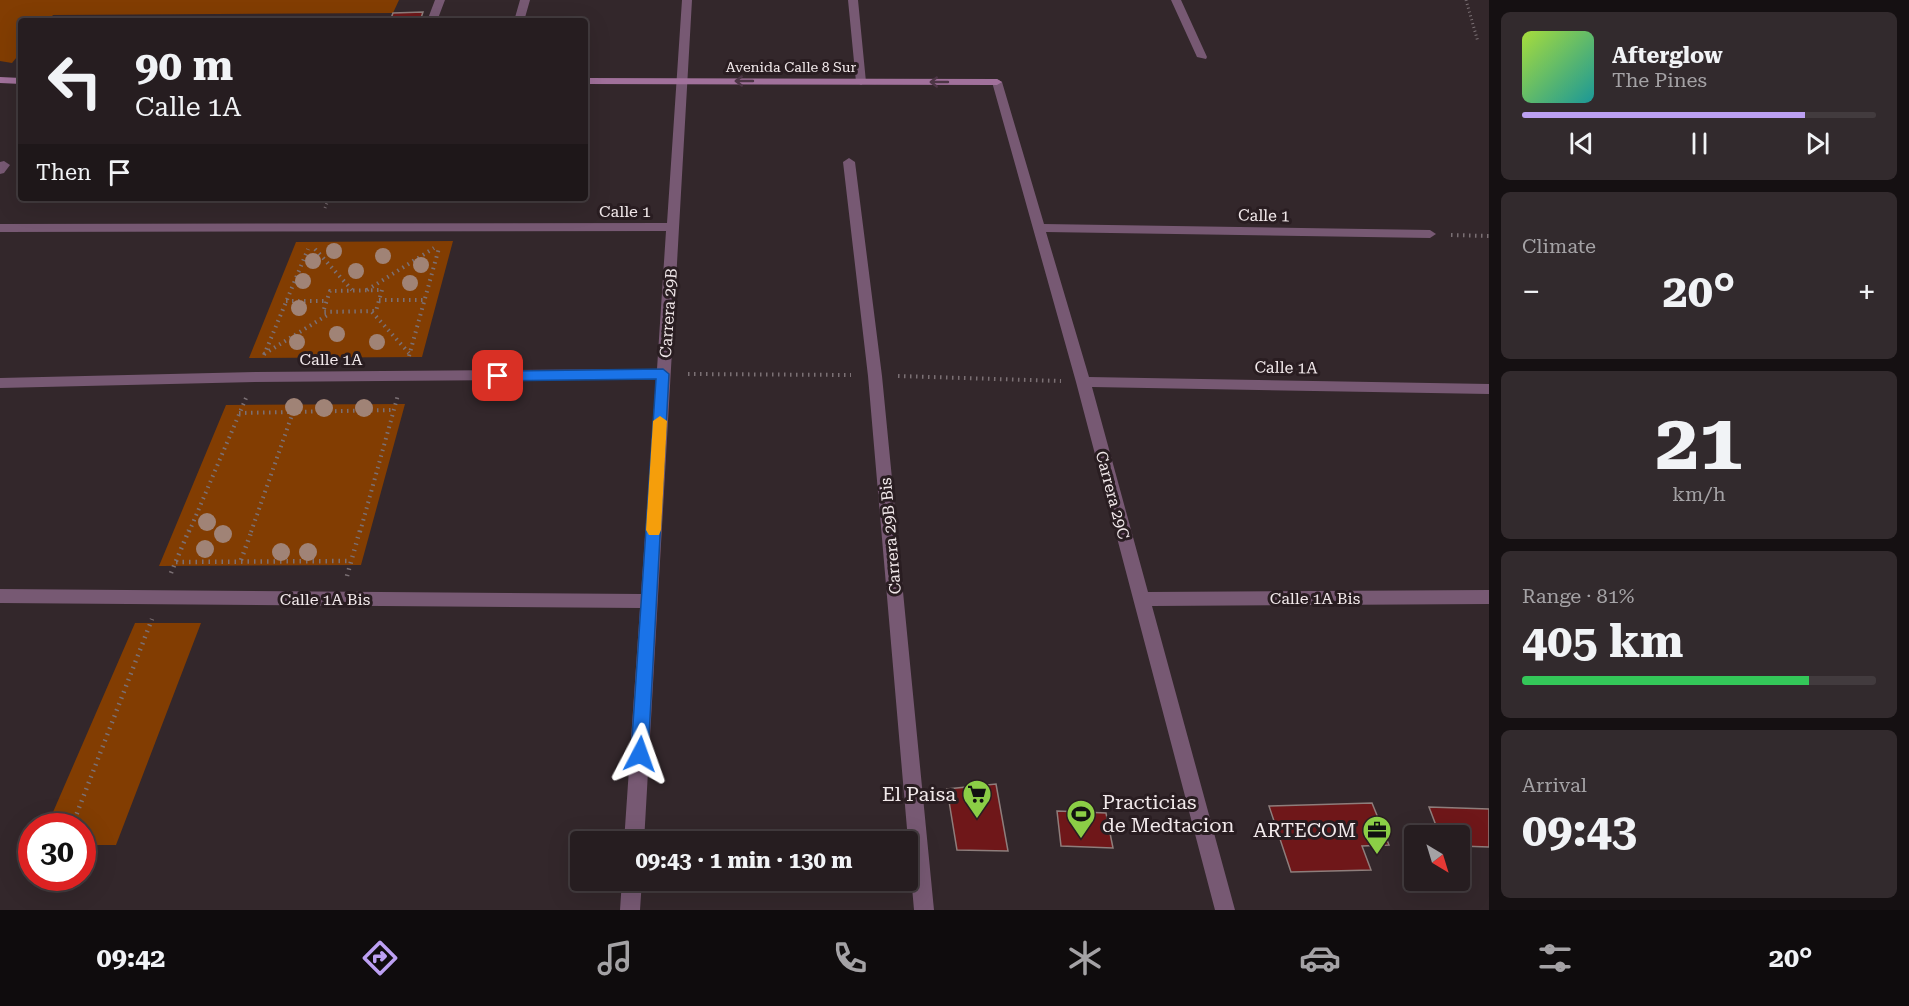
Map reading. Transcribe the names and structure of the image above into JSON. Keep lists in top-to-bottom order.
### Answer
{
  "streets": {
    "main road": ["Avenida Calle 8 Sur"],
    "street": [
      "Calle 1",
      "Carrera 29B",
      "Calle 1A",
      "Carrera 29C",
      "Carrera 29B Bis",
      "Calle 1A Bis"
    ]
  },
  "crossings": [
    ["Avenida Calle 8 Sur", "Carrera 29B"],
    ["Avenida Calle 8 Sur", "Carrera 29C"],
    ["Calle 1", "Carrera 29B"],
    ["Calle 1", "Carrera 29C"],
    ["Carrera 29B", "Calle 1A"],
    ["Carrera 29B", "Calle 1A Bis"],
    ["Calle 1A", "Carrera 29C"],
    ["Carrera 29C", "Calle 1A Bis"]
  ],
  "one_way": ["Avenida Calle 8 Sur"],
  "places": {
    "supermarket": ["El Paisa"],
    "sports": ["Practicias de Medtacion"],
    "office": ["ARTECOM"]
  },
  "north": "bottom right",
  "page": {
    "turn": ["90 m", "Calle 1A"],
    "song": ["Afterglow", "The Pines"],
    "then": "Then",
    "tile": [
      "Climate",
      ["21", "km/h"],
      ["Range · 81%", "405 km"],
      ["Arrival", "09:43"]
    ],
    "heat": ["−", "20°", "+"],
    "limit": "30",
    "trip": "09:43 · 1 min · 130 m",
    "tabs": ["09:42", "20°"]
  }
}
